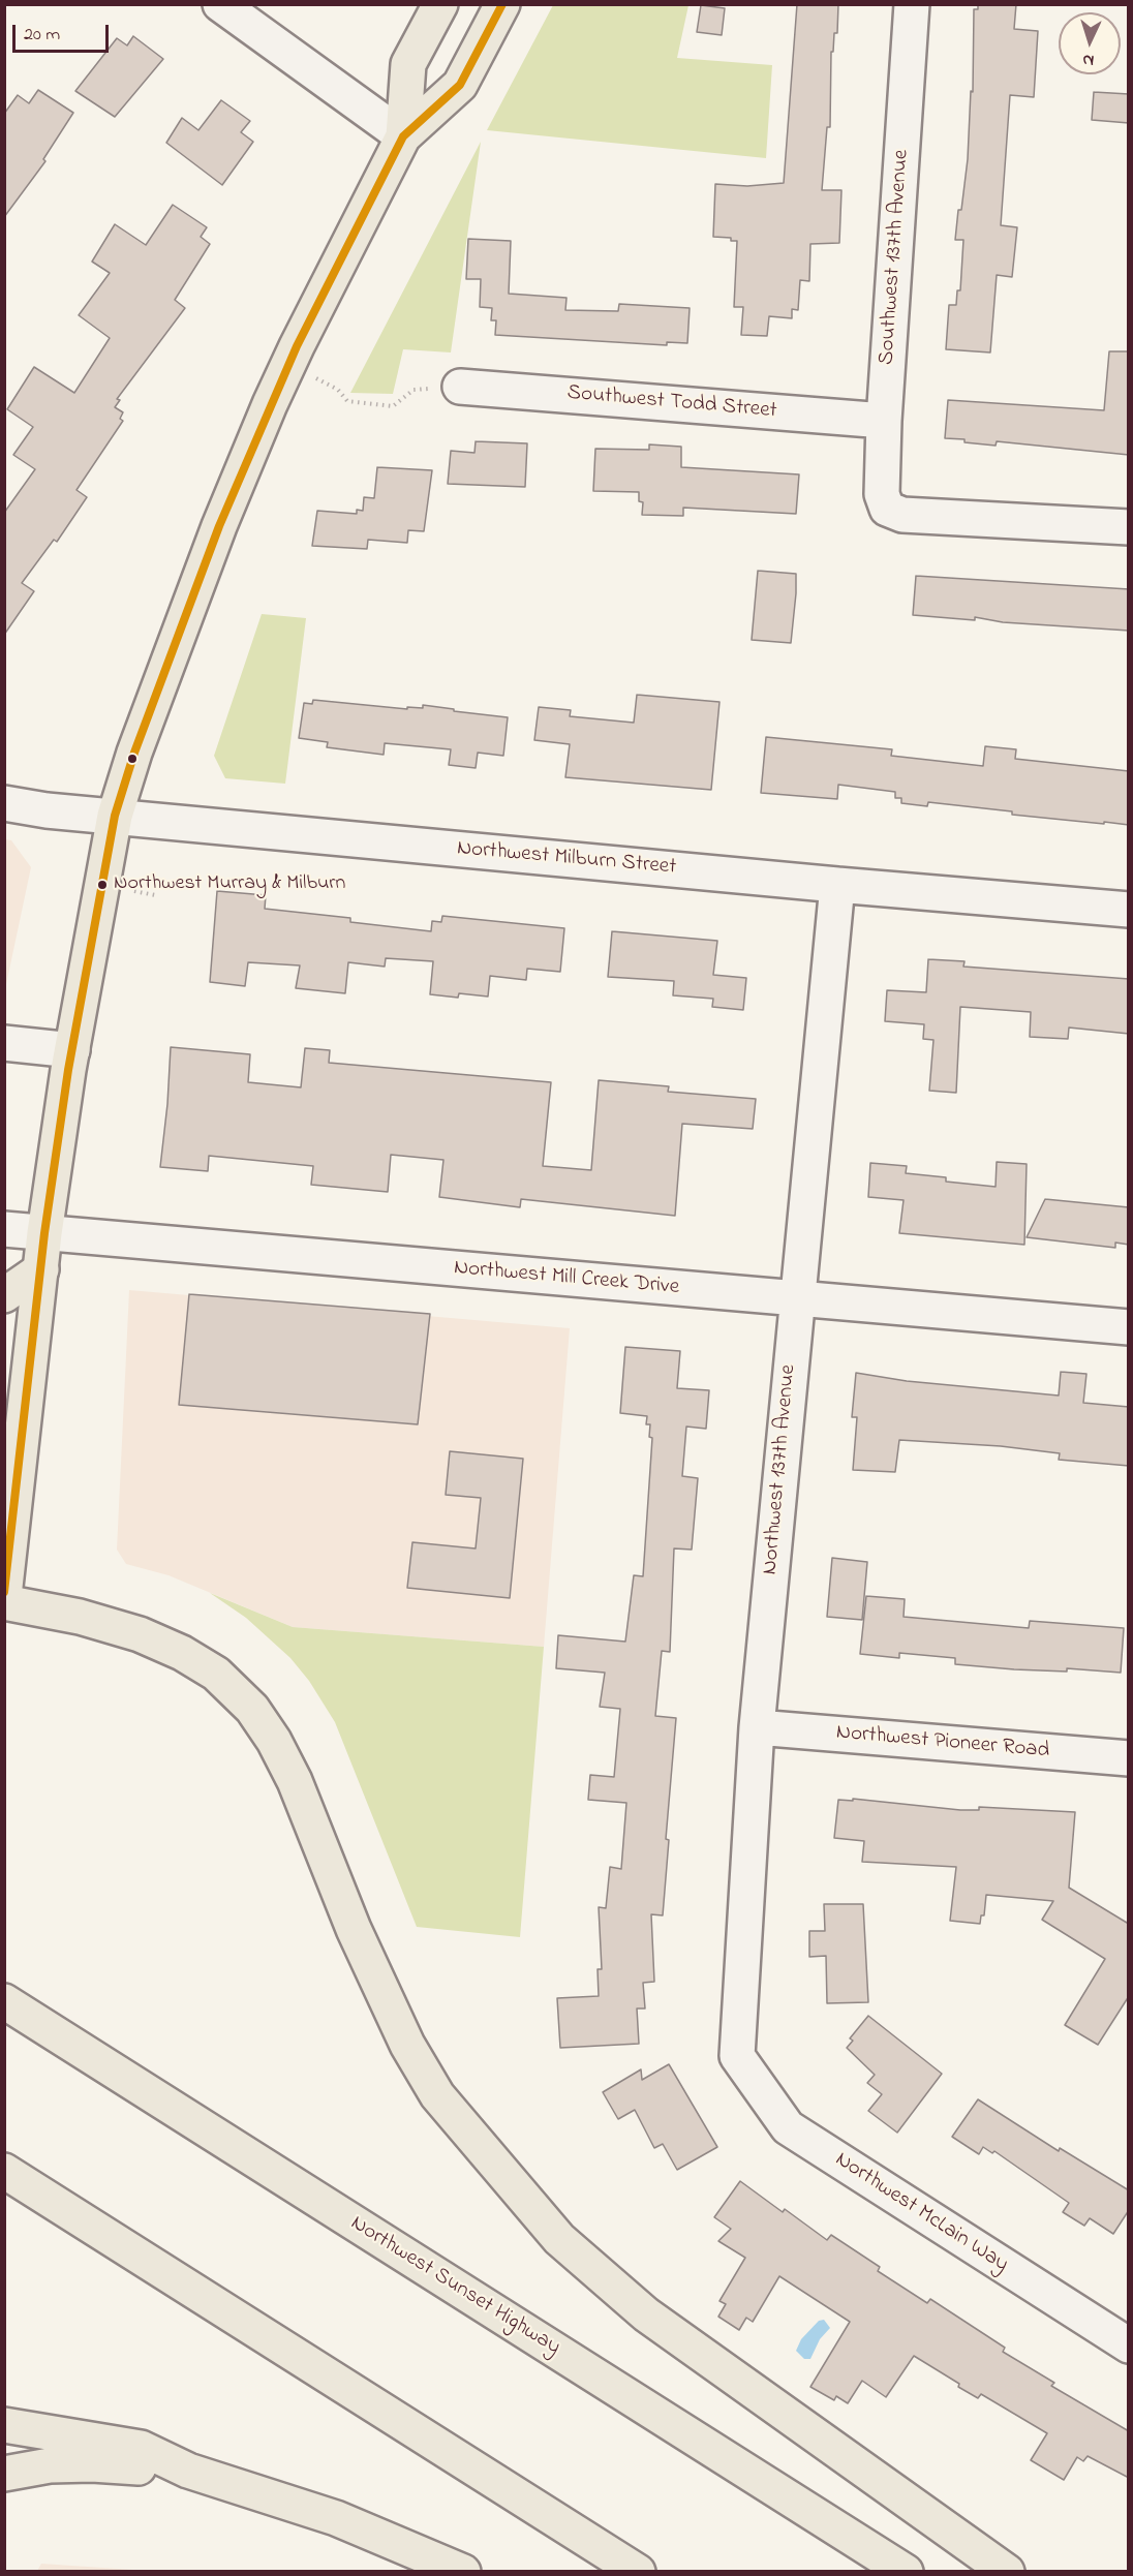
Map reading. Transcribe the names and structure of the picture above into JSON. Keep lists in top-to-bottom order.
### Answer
{
  "streets": {
    "main road": ["Northwest Sunset Highway"],
    "street": [
      "Southwest 137th Avenue",
      "Southwest Todd Street",
      "Northwest Milburn Street",
      "Northwest Mill Creek Drive",
      "Northwest 137th Avenue",
      "Northwest Pioneer Road",
      "Northwest McLain Way"
    ]
  },
  "crossings": [
    ["Southwest 137th Avenue", "Southwest Todd Street"],
    ["Northwest Milburn Street", "Northwest 137th Avenue"],
    ["Northwest Mill Creek Drive", "Northwest 137th Avenue"],
    ["Northwest 137th Avenue", "Northwest Pioneer Road"],
    ["Northwest 137th Avenue", "Northwest McLain Way"]
  ],
  "places": ["Northwest Murray & Milburn"],
  "scale_bar": "20 m",
  "north": "bottom"
}
